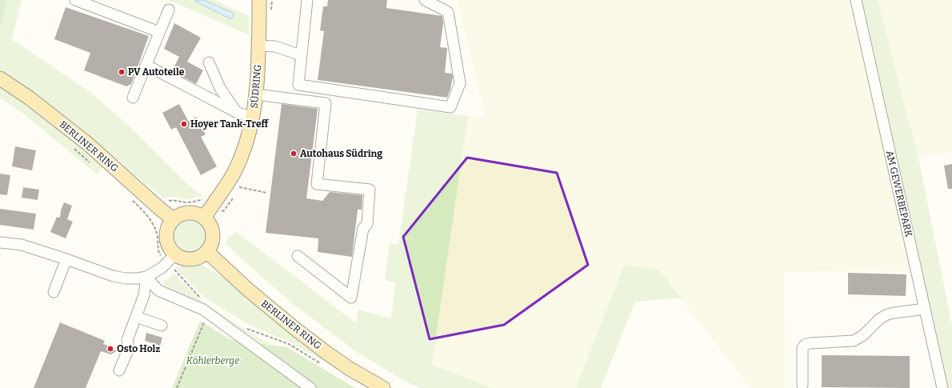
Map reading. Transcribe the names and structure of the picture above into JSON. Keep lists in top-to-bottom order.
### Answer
{
  "streets": {
    "main road": ["SÜDRING", "BERLINER RING"],
    "street": ["AM GEWERBEPARK"]
  },
  "crossings": [
    ["SÜDRING", "BERLINER RING"]
  ],
  "parks": ["Köhlerberge"],
  "places": [
    "PV Autoteile",
    "Hoyer Tank-Treff",
    "Autohaus Südring",
    "Osto Holz"
  ]
}
